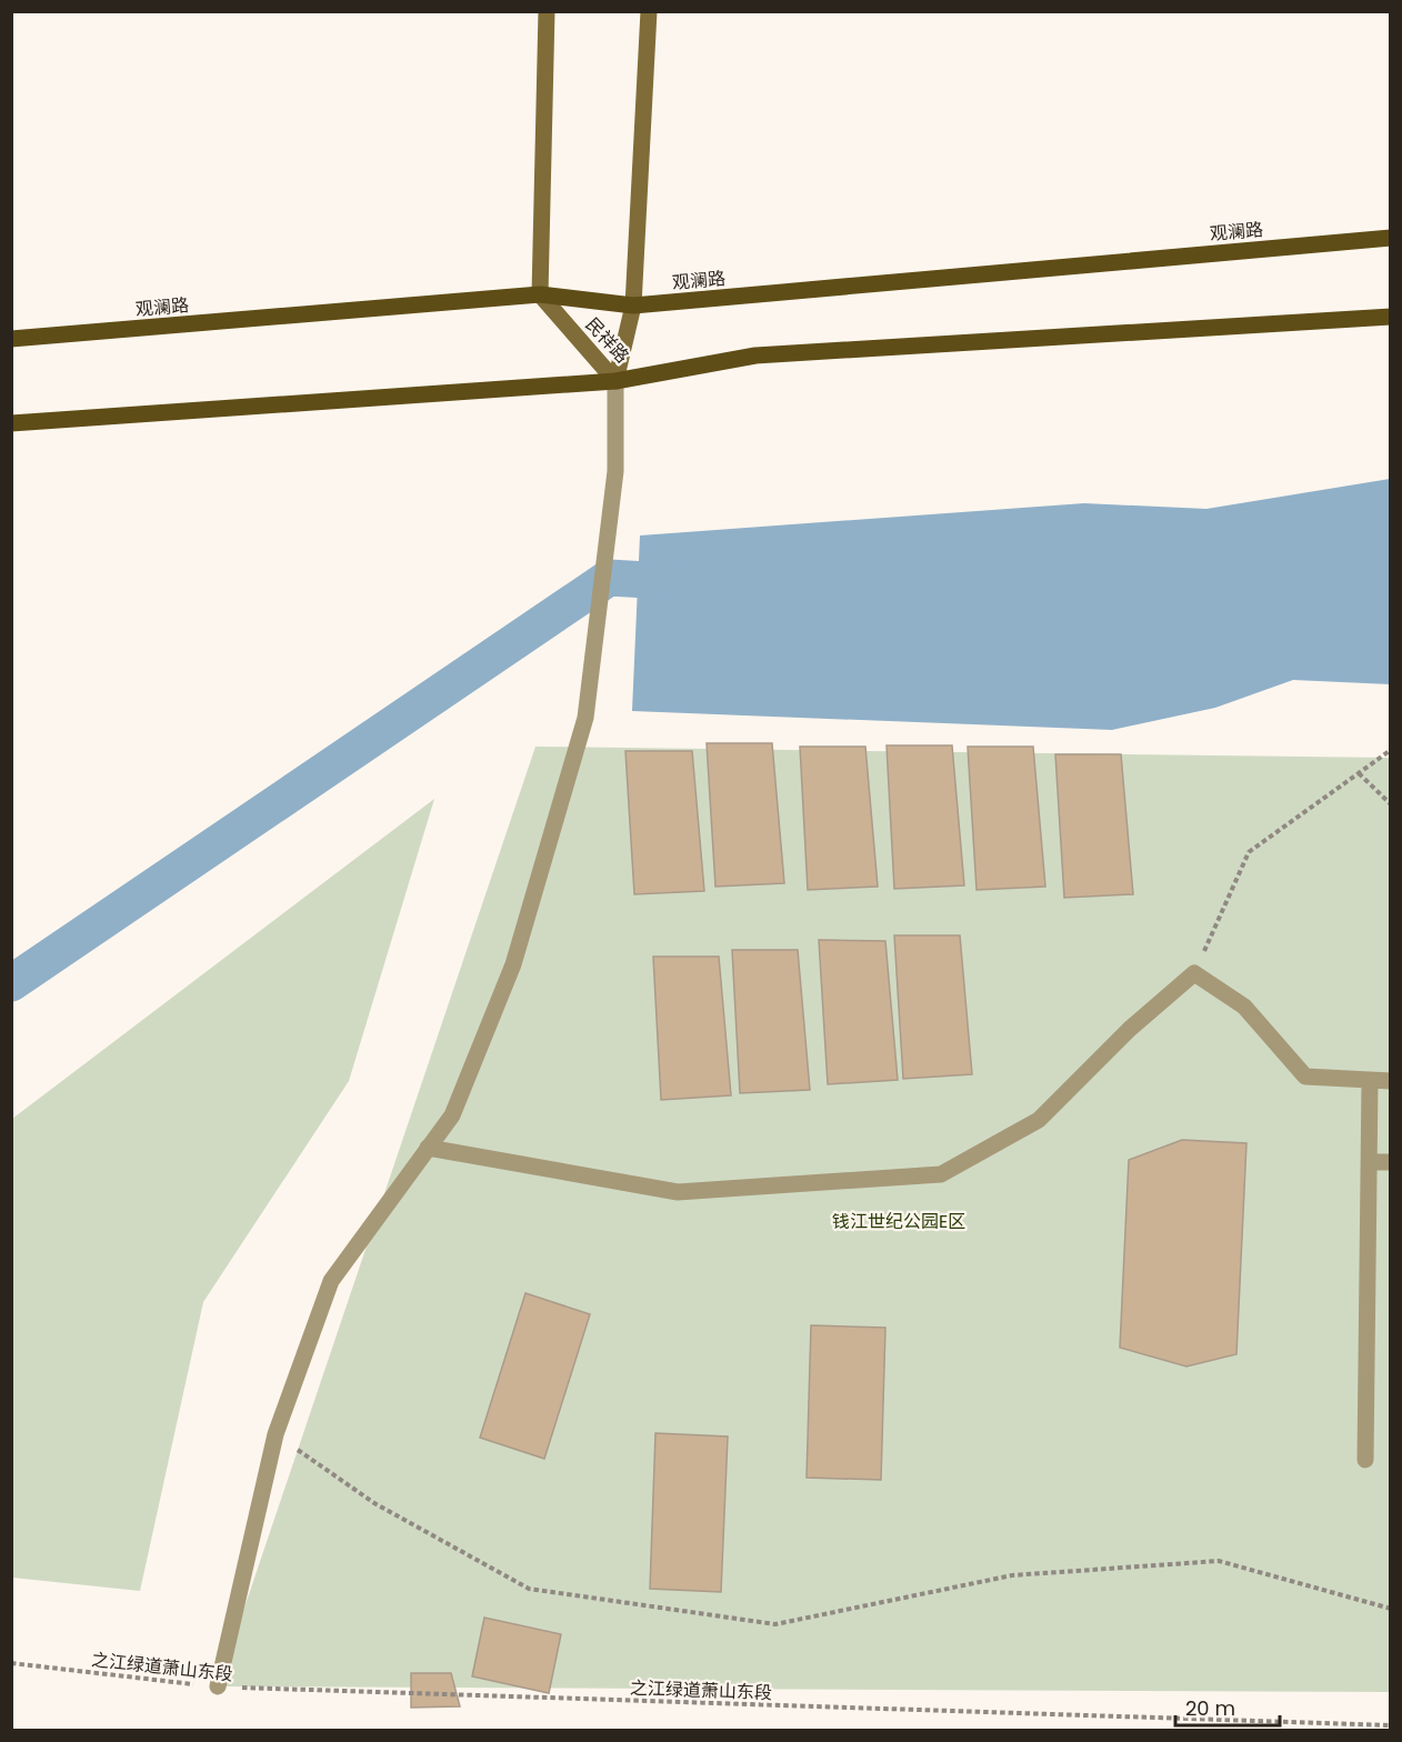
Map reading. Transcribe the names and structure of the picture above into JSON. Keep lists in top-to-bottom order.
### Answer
{
  "streets": {
    "main road": ["观澜路", "民祥路"],
    "path": ["之江绿道萧山东段"]
  },
  "crossings": [
    ["观澜路", "民祥路"]
  ],
  "parks": ["钱江世纪公园E区"],
  "scale_bar": "20 m"
}
